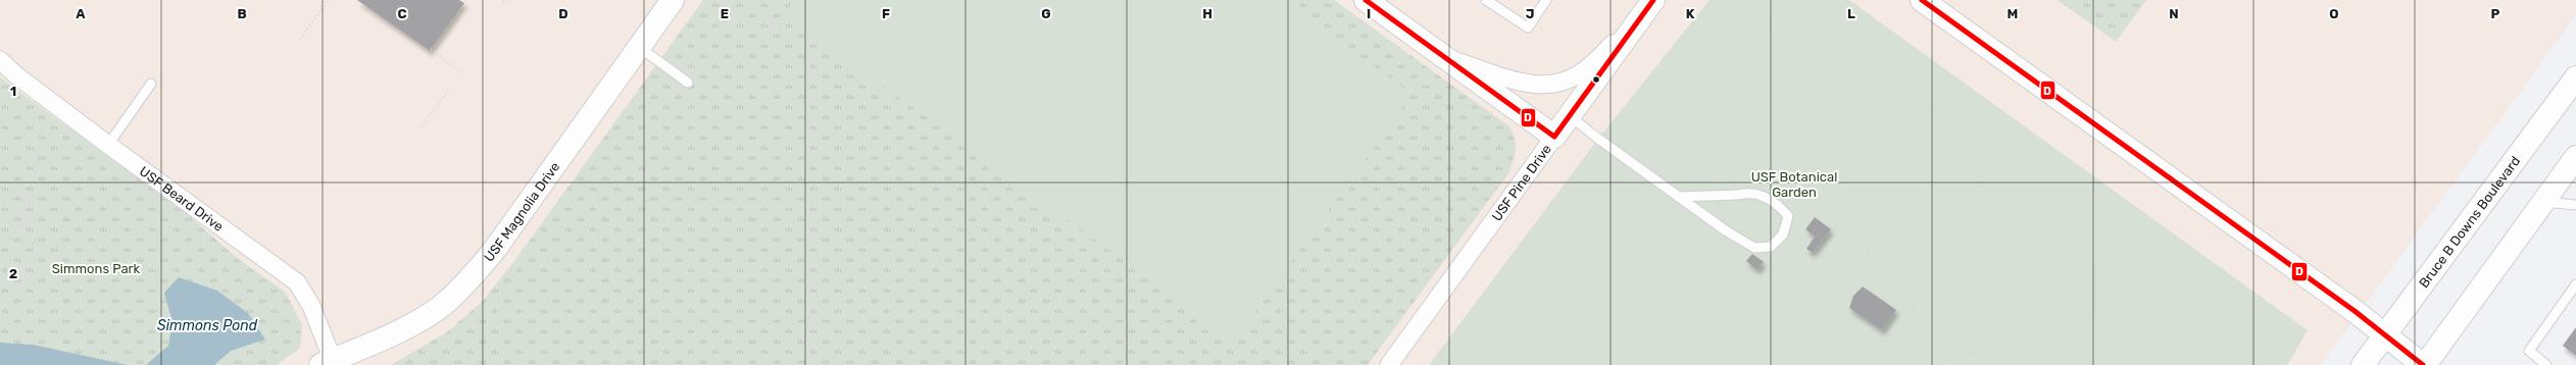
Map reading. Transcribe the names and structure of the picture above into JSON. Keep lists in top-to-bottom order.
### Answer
{
  "streets": {
    "street": [
      "USF Pine Drive",
      "USF Beard Drive",
      "USF Magnolia Drive",
      "Bruce B Downs Boulevard"
    ]
  },
  "crossings": [
    ["USF Beard Drive", "USF Magnolia Drive"]
  ],
  "water": ["Simmons Pond"],
  "parks": ["USF Botanical Garden", "Simmons Park"],
  "lines": ["transit line D"],
  "grid": {
    "columns": [
      "A",
      "B",
      "C",
      "D",
      "E",
      "F",
      "G",
      "H",
      "I",
      "J",
      "K",
      "L",
      "M",
      "N",
      "O",
      "P"
    ],
    "rows": ["1", "2"]
  }
}
